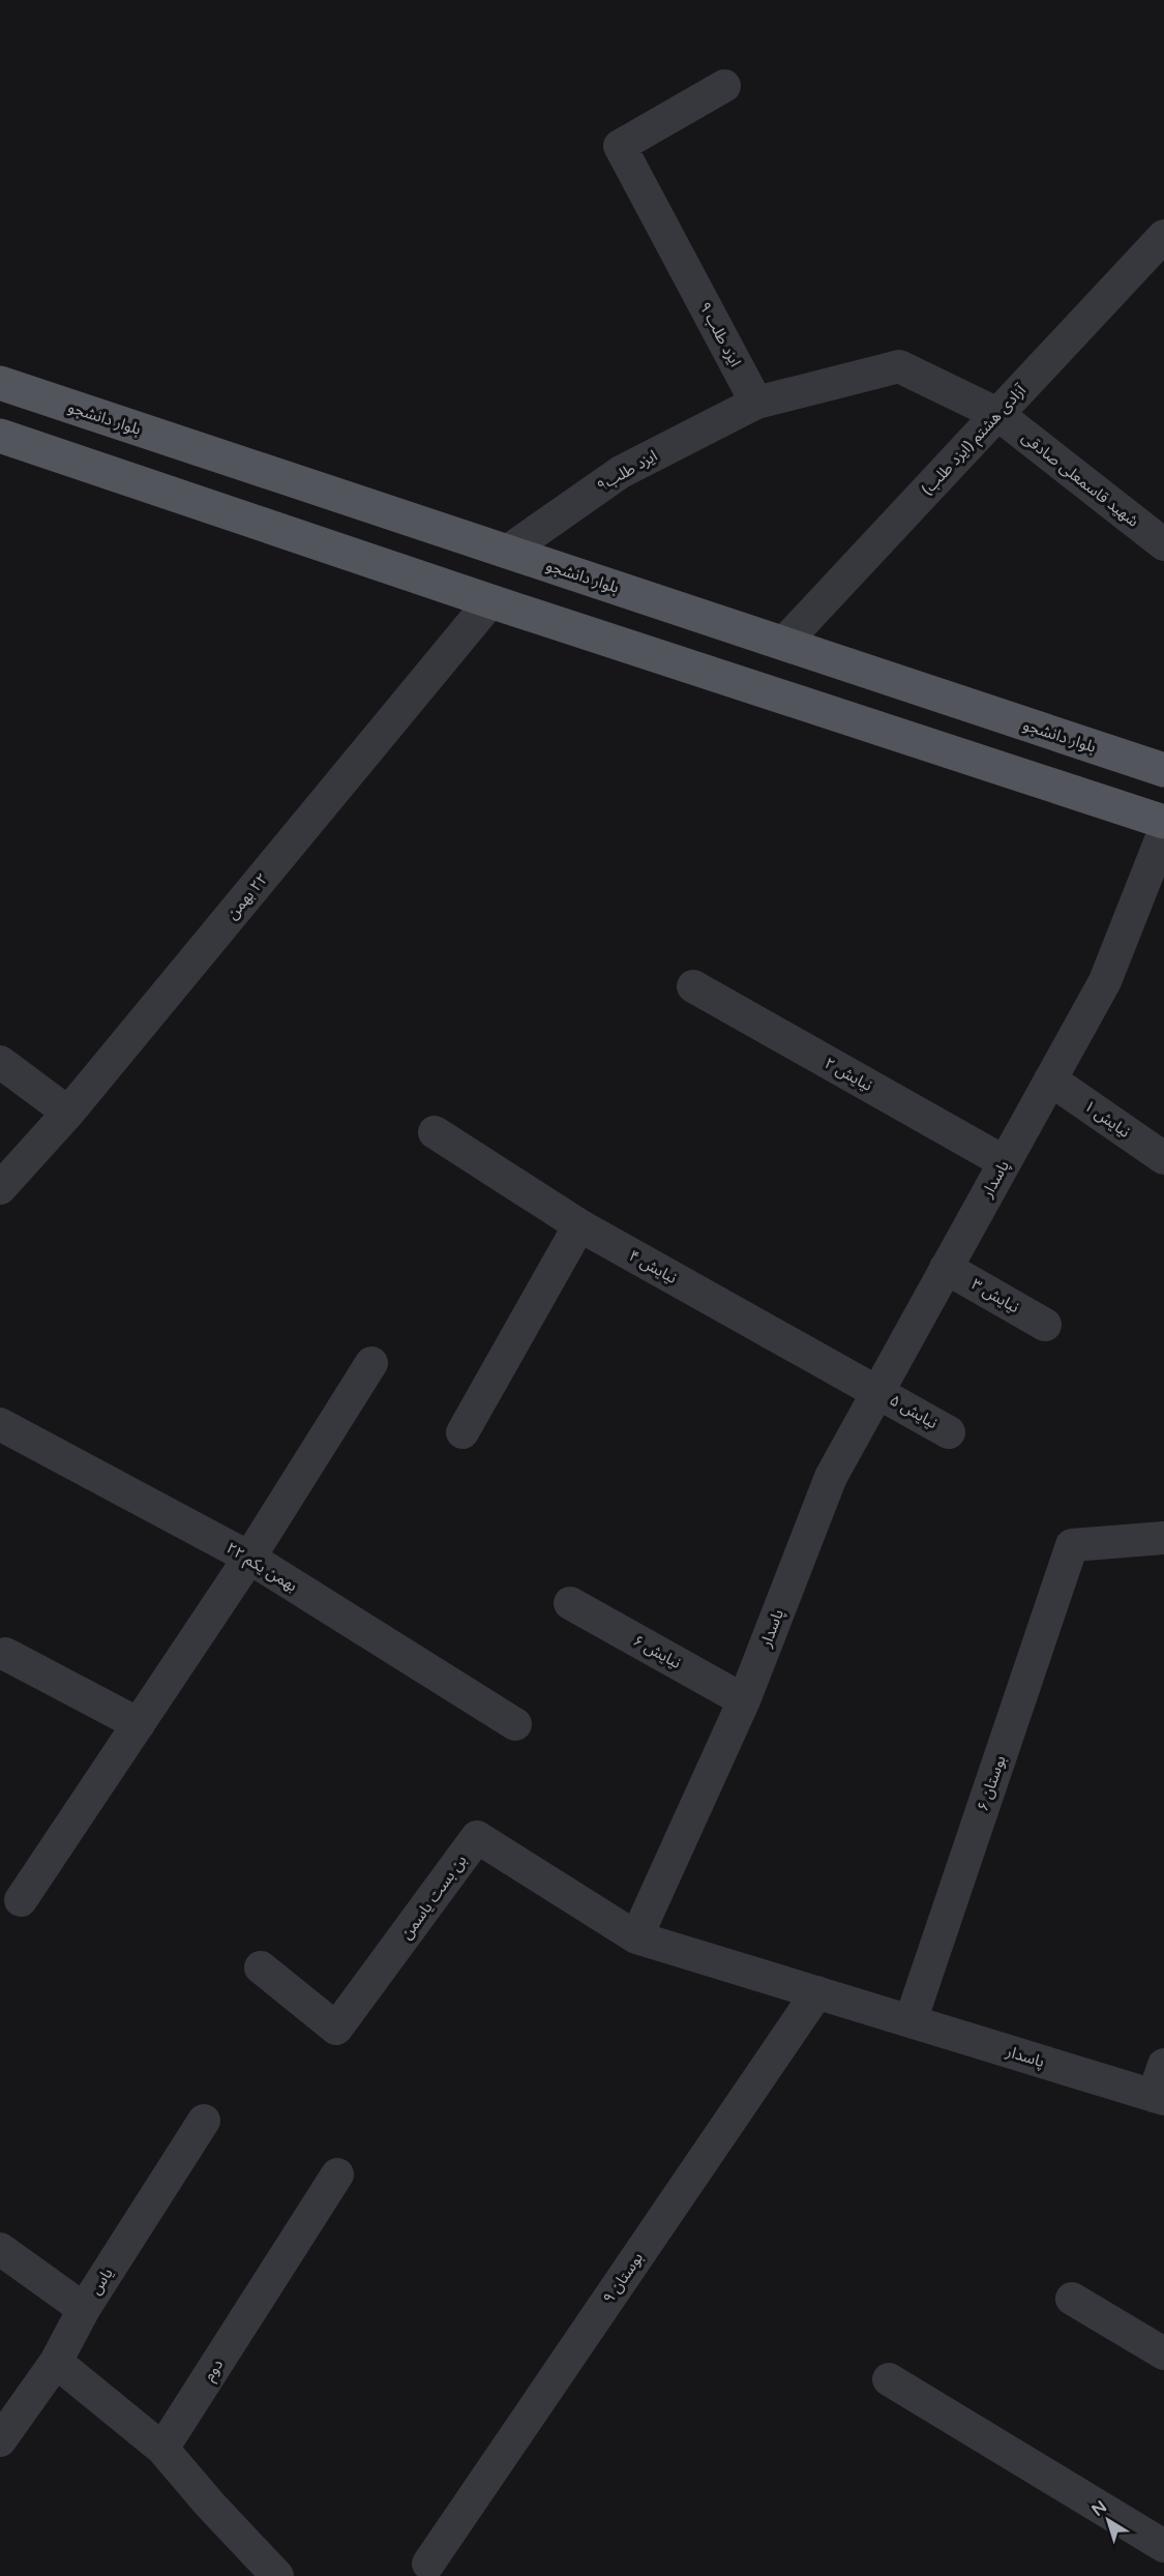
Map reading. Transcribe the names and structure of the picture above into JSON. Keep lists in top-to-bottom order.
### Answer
{
  "streets": {
    "main road": ["بلوار دانشجو"],
    "street": [
      "ایزد طلب ۹",
      "آزادی هشتم (ایزد طلب)",
      "ایزد طلب۹",
      "شهید قاسمعلی صادقی",
      "٢٢ بهمن",
      "نیایش ۲",
      "نیایش ۱",
      "پاسدار",
      "نیایش ۴",
      "نیایش ۳",
      "نیایش ۵",
      "۲۲ بهمن یکم",
      "نیایش ۶",
      "بوستان ۶",
      "بن بست یاسمن",
      "بوستان ۹",
      "یاس",
      "دوم"
    ]
  },
  "crossings": [
    ["ایزد طلب ۹", "ایزد طلب۹"],
    ["بلوار دانشجو", "آزادی هشتم (ایزد طلب)"],
    ["بلوار دانشجو", "ایزد طلب۹"],
    ["آزادی هشتم (ایزد طلب)", "شهید قاسمعلی صادقی"],
    ["نیایش ۲", "پاسدار"],
    ["نیایش ۱", "پاسدار"],
    ["پاسدار", "نیایش ۴"],
    ["پاسدار", "نیایش ۳"],
    ["پاسدار", "نیایش ۵"],
    ["پاسدار", "نیایش ۶"],
    ["پاسدار", "بوستان ۶"],
    ["پاسدار", "بن بست یاسمن"],
    ["پاسدار", "بوستان ۹"],
    ["نیایش ۴", "نیایش ۵"]
  ],
  "north": "top left"
}
